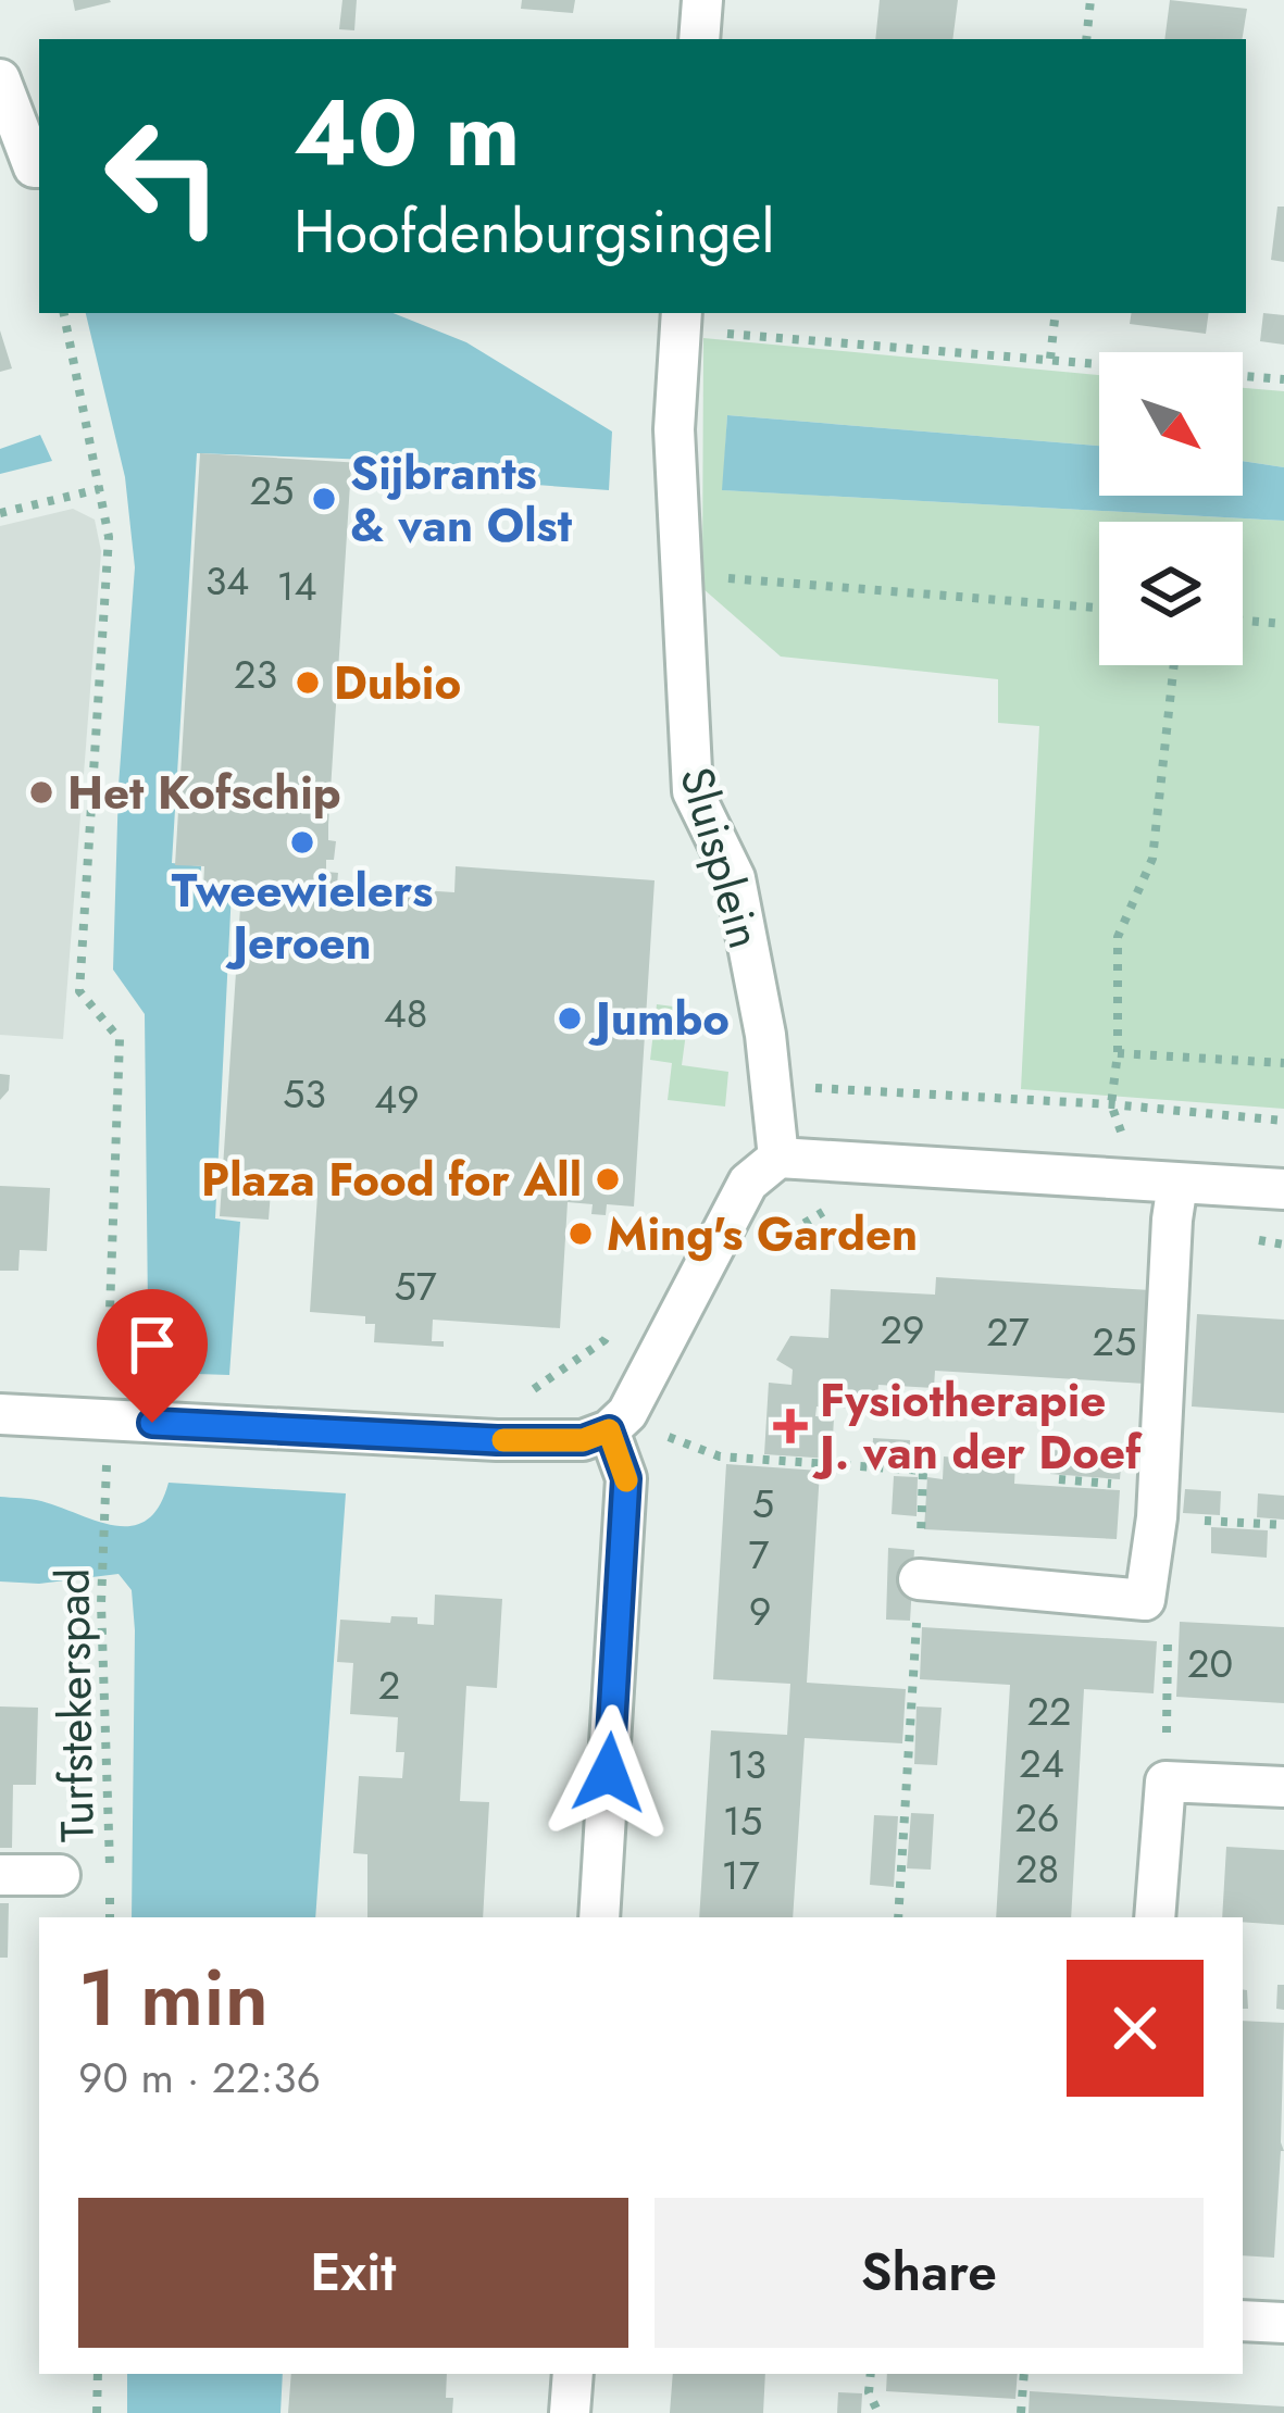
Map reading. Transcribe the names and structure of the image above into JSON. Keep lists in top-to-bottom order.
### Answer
{
  "streets": {
    "street": ["Sluisplein"],
    "path": ["Turfstekerspad"]
  },
  "places": {
    "other": [
      "Sijbrants & van Olst",
      "Dubio",
      "Het Kofschip",
      "Tweewielers Jeroen",
      "Jumbo",
      "Plaza Food for All",
      "Ming's Garden"
    ],
    "health": ["Fysiotherapie J. van der Doef"]
  },
  "house_numbers": [
    "25",
    "34",
    "14",
    "23",
    "48",
    "53",
    "49",
    "57",
    "29",
    "27",
    "25",
    "5",
    "7",
    "9",
    "20",
    "2",
    "22",
    "24",
    "13",
    "26",
    "15",
    "28",
    "17"
  ],
  "north": "bottom right",
  "page": {
    "turn": ["40 m", "Hoofdenburgsingel"],
    "heading": ["1 min", "90 m · 22:36"],
    "buttons": ["Exit", "Share"]
  }
}
